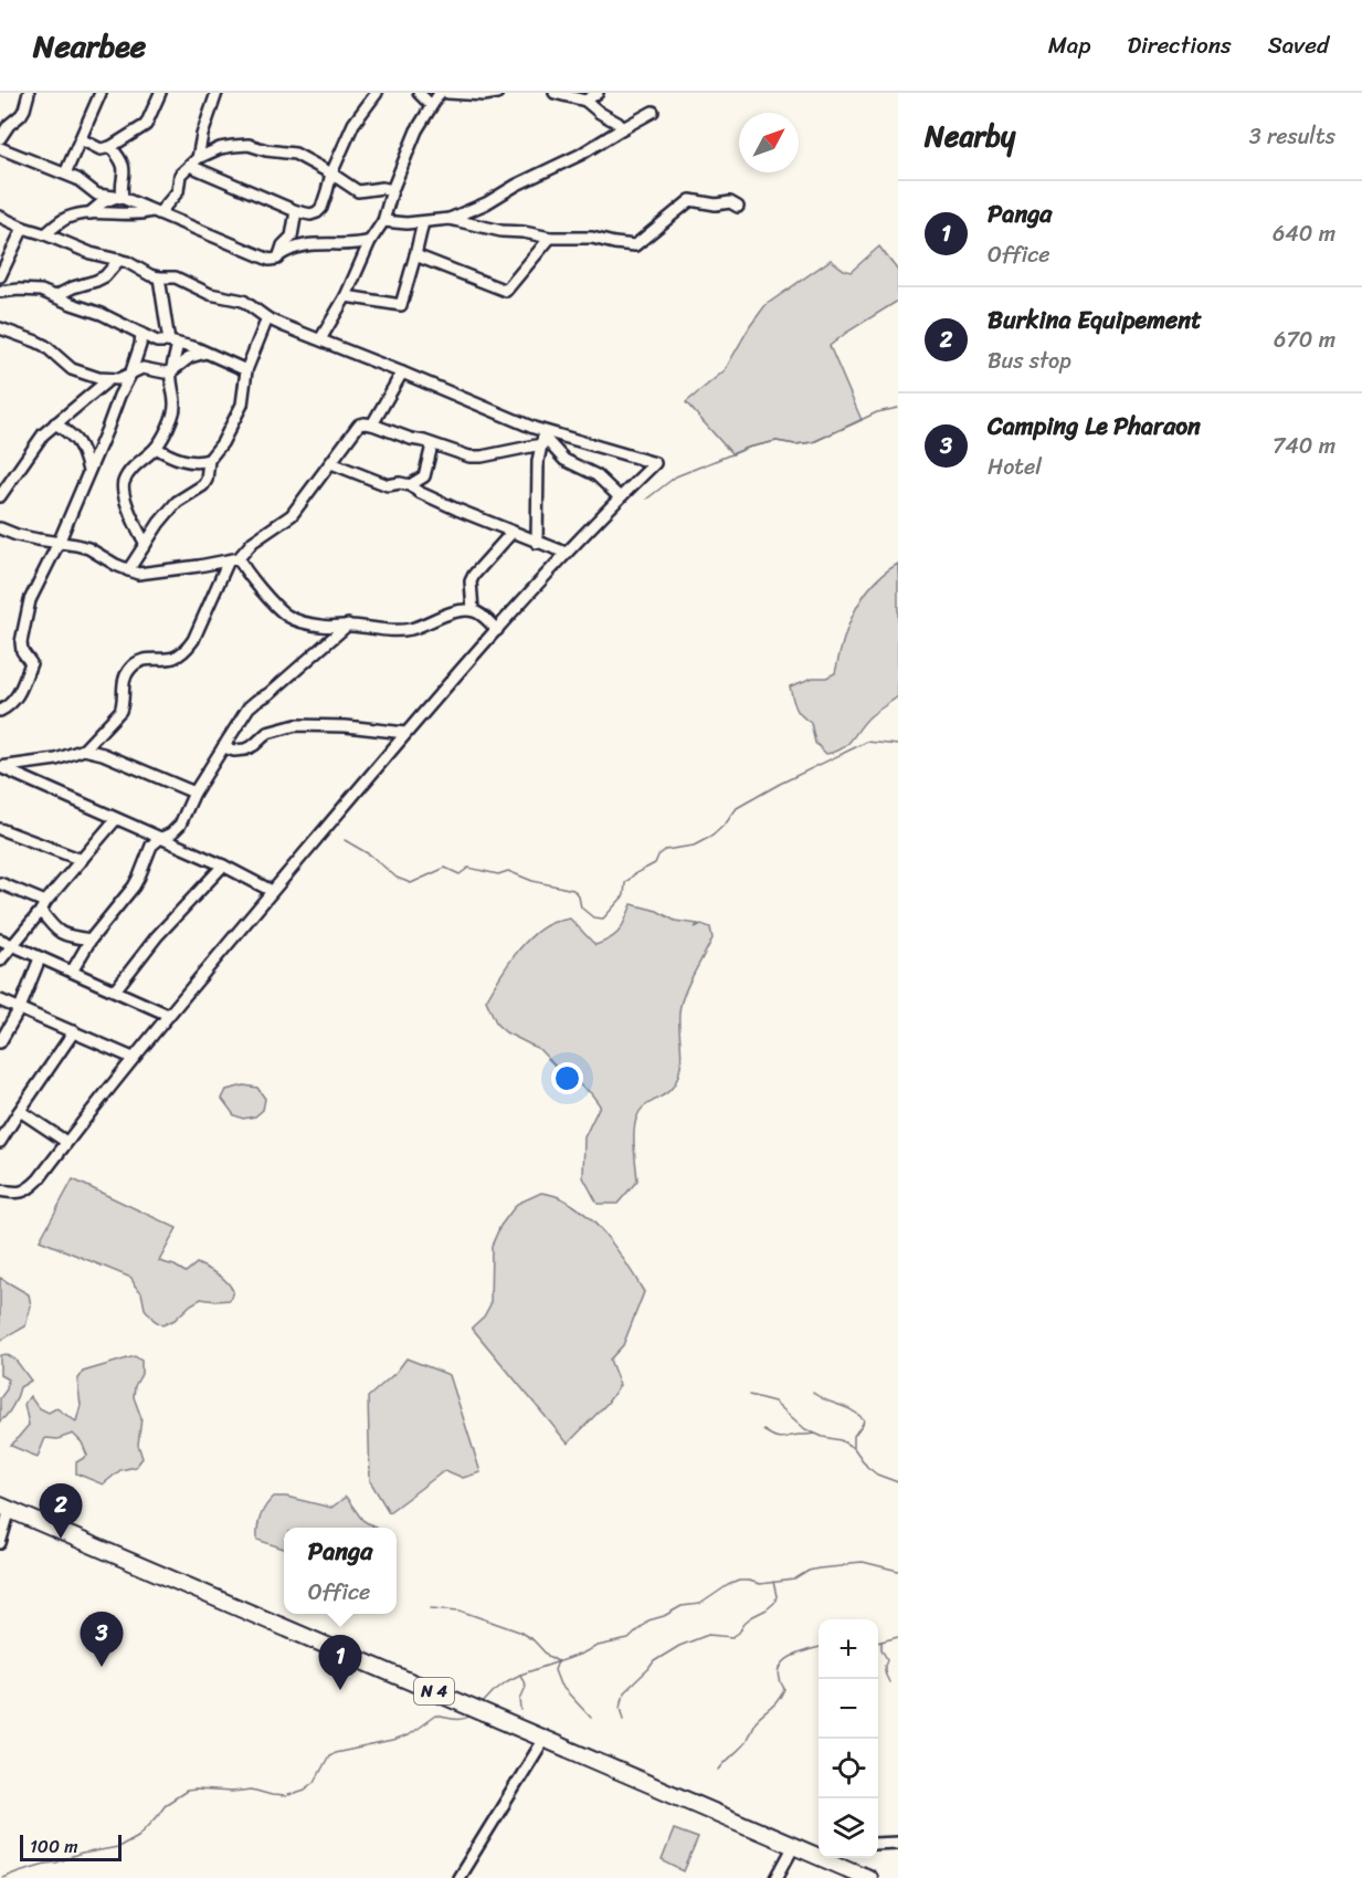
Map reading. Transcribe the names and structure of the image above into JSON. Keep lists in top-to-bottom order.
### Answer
{
  "streets": {
    "highway": ["N 4"]
  },
  "scale_bar": "100 m",
  "north": "top right",
  "page": {
    "header": "Nearbee",
    "nav": ["Map", "Directions", "Saved"],
    "heading": ["Nearby", "3 results"],
    "list": [
      {
        "mark": "1",
        "name": "Panga",
        "note": "Office",
        "value": "640 m"
      },
      {
        "mark": "2",
        "name": "Burkina Equipement",
        "note": "Bus stop",
        "value": "670 m"
      },
      {
        "mark": "3",
        "name": "Camping Le Pharaon",
        "note": "Hotel",
        "value": "740 m"
      }
    ],
    "pins": ["2", "3", "1"],
    "popup": ["Panga", "Office"],
    "map_buttons": ["+", "−"],
    "scale": "100 m"
  }
}
